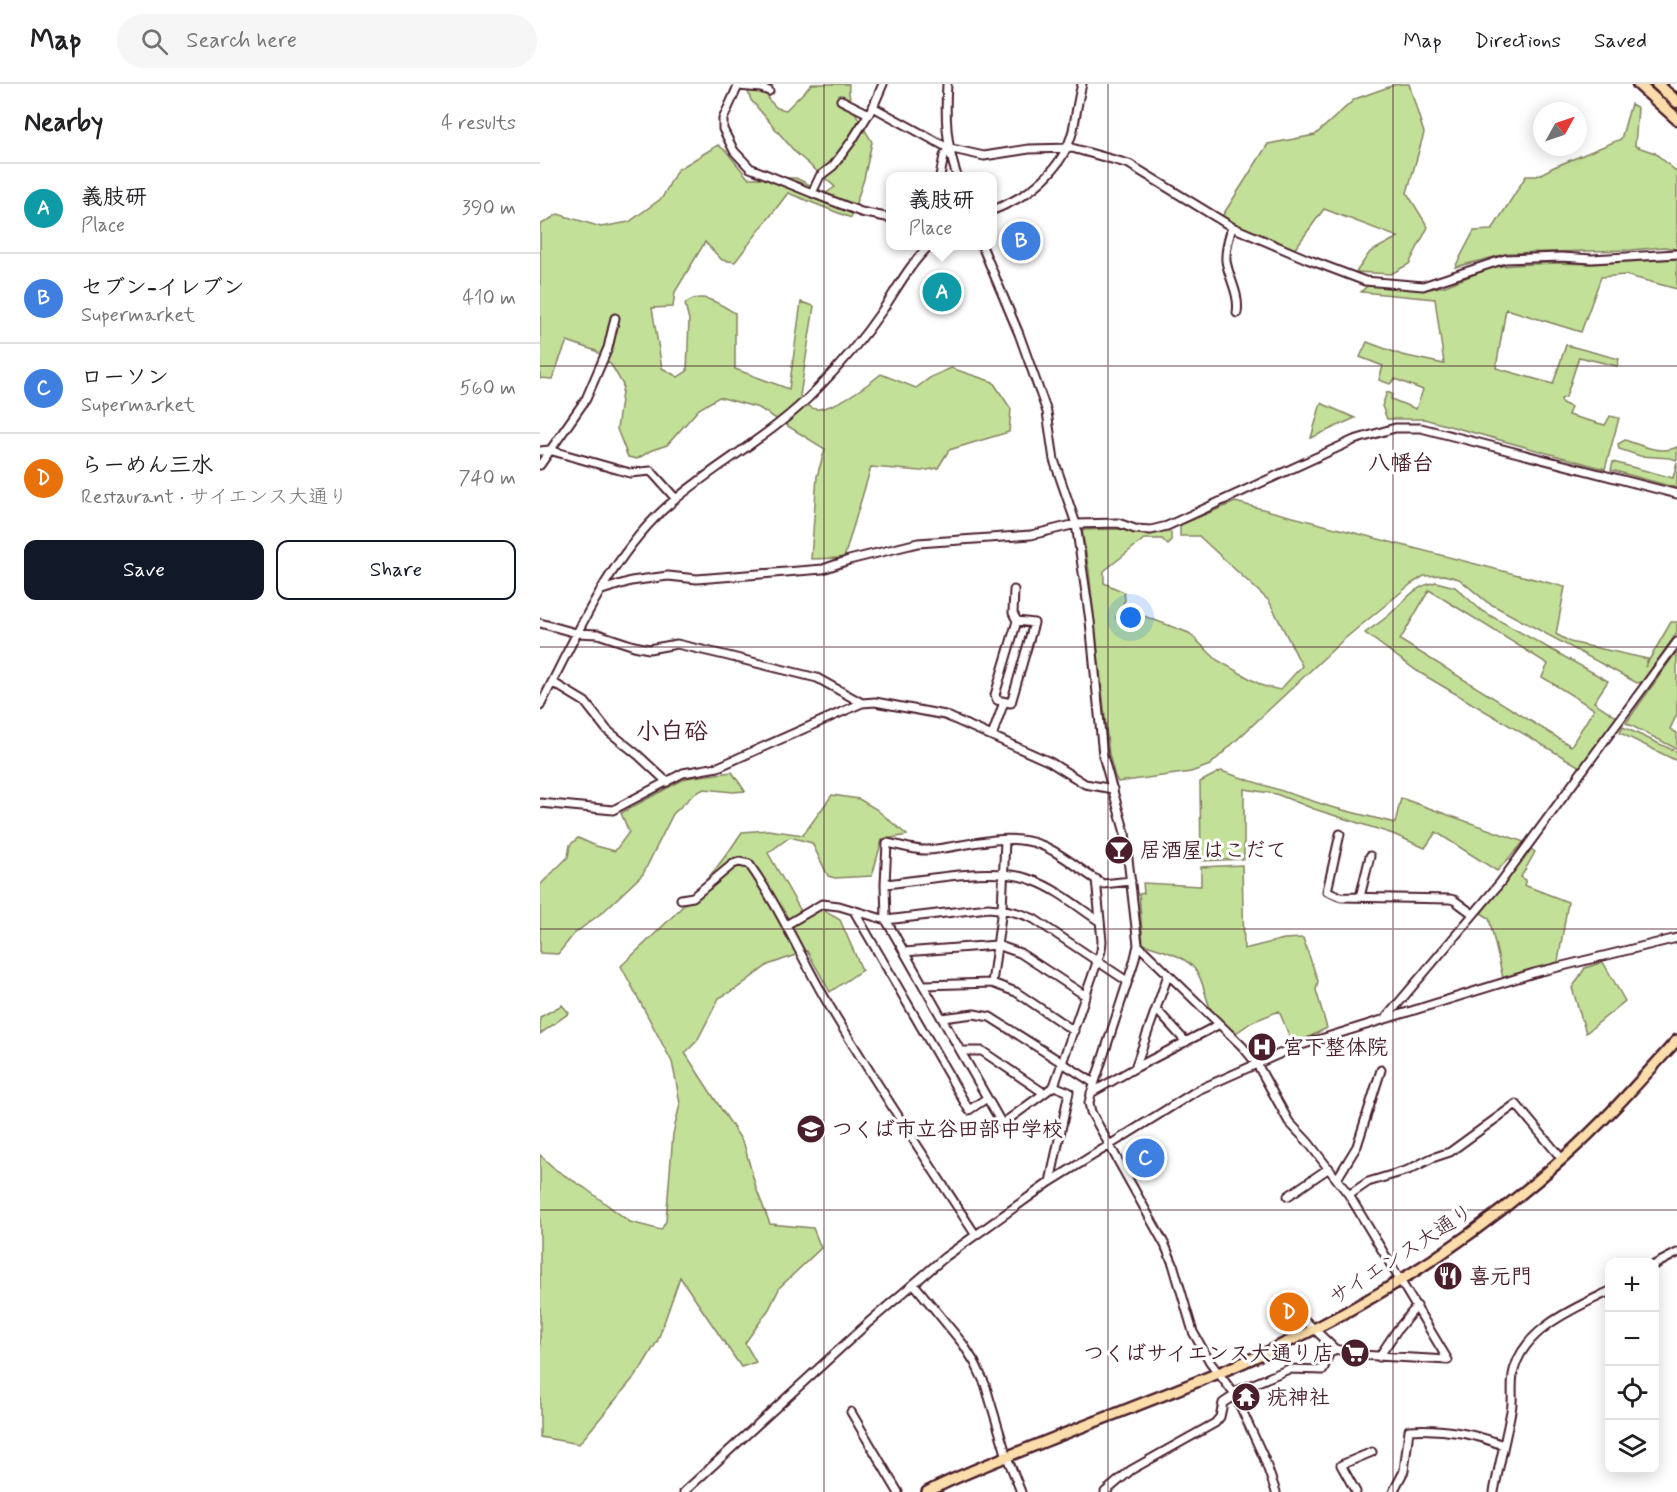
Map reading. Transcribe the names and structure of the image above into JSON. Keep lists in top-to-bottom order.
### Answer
{
  "streets": {
    "main road": ["サイエンス大通り"]
  },
  "districts": ["八幡台", "小白硲"],
  "places": {
    "bar": ["居酒屋はこだて"],
    "hospital": ["宮下整体院"],
    "school or university": ["つくば市立谷田部中学校"],
    "restaurant": ["喜元門"],
    "supermarket": ["つくばサイエンス大通り店"],
    "temple": ["疣神社"]
  },
  "north": "top right",
  "page": {
    "header": "Map",
    "search": "Search here",
    "nav": ["Map", "Directions", "Saved"],
    "heading": ["Nearby", "4 results"],
    "list": [
      {
        "mark": "A",
        "name": "義肢研",
        "note": "Place",
        "value": "390 m"
      },
      {
        "mark": "B",
        "name": "セブン-イレブン",
        "note": "Supermarket",
        "value": "410 m"
      },
      {
        "mark": "C",
        "name": "ローソン",
        "note": "Supermarket",
        "value": "560 m"
      },
      {
        "mark": "D",
        "name": "らーめん三水",
        "note": "Restaurant · サイエンス大通り",
        "value": "740 m"
      }
    ],
    "popup": ["義肢研", "Place"],
    "pins": [
      "B",
      "A",
      "C",
      "D"
    ],
    "buttons": ["Save", "Share"],
    "map_buttons": ["+", "−"]
  }
}
